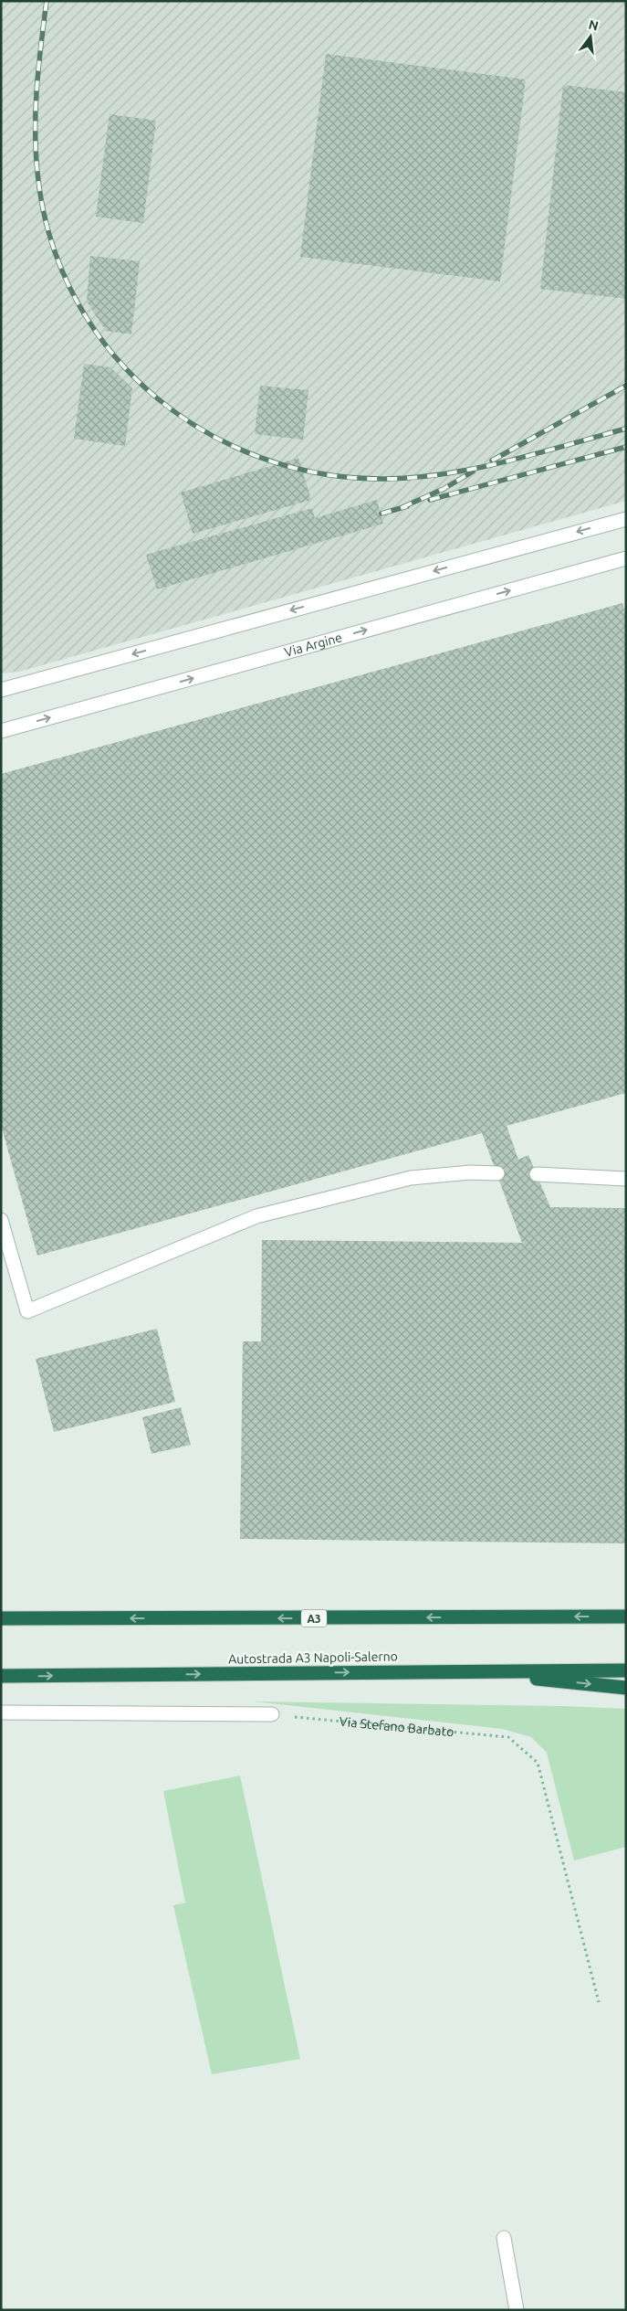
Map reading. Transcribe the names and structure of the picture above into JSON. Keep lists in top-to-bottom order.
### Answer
{
  "streets": {
    "highway": ["A3", "Autostrada A3 Napoli-Salerno"],
    "street": ["Via Argine"],
    "path": ["Via Stefano Barbato"]
  },
  "north": "top"
}
